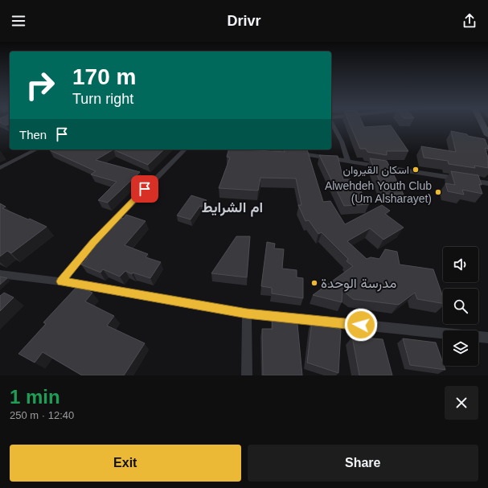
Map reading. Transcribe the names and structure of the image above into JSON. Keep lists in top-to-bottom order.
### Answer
{
  "districts": ["ام الشرايط"],
  "places": ["اسكان القيروان", "Alwehdeh Youth Club (Um Alsharayet)", "مدرسة الوحدة"],
  "page": {
    "header": "Drivr",
    "turn": ["170 m", "Turn right"],
    "then": "Then",
    "heading": ["1 min", "250 m · 12:40"],
    "buttons": ["Exit", "Share"]
  }
}
